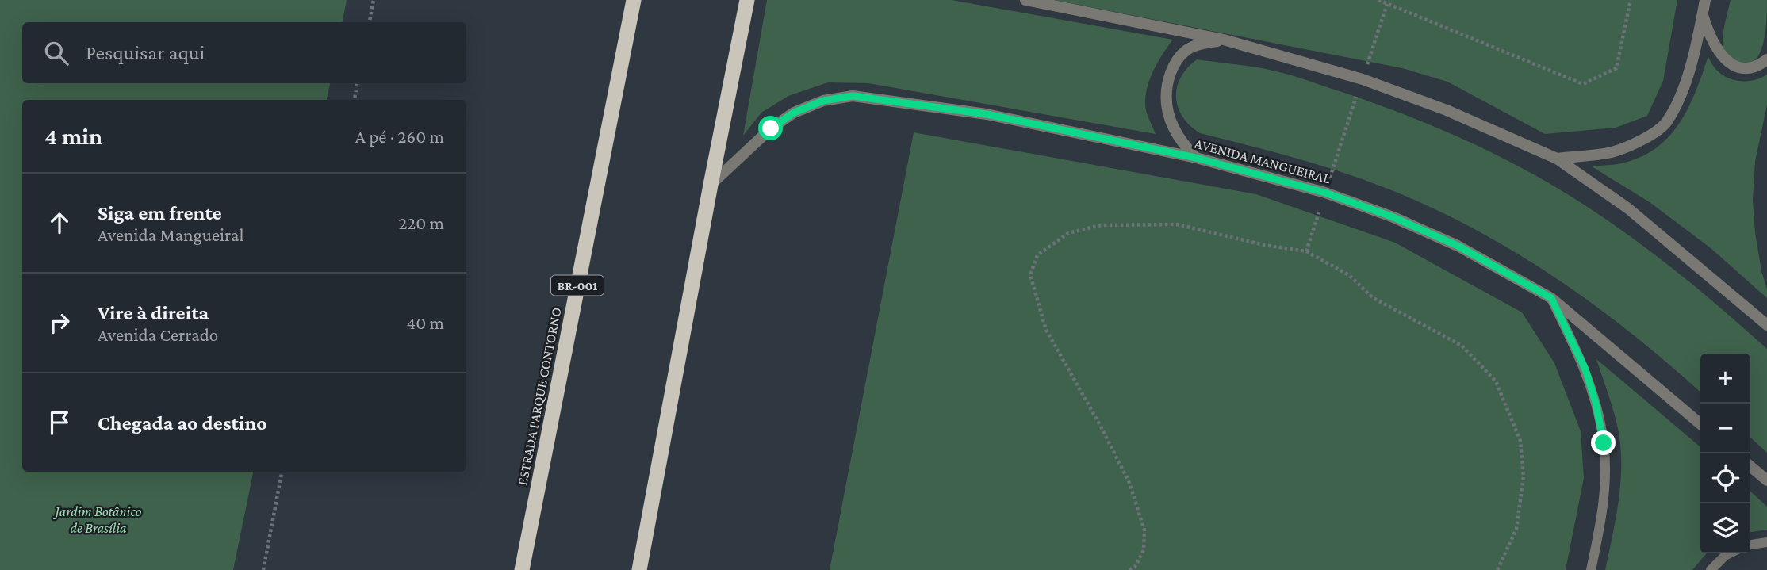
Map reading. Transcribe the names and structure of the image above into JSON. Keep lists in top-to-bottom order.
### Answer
{
  "streets": {
    "highway": ["BR-001", "ESTRADA PARQUE CONTORNO"],
    "street": ["AVENIDA MANGUEIRAL"]
  },
  "parks": ["Jardim Botânico de Brasília"],
  "page": {
    "search": "Pesquisar aqui",
    "heading": ["4 min", "A pé · 260 m"],
    "list": [
      ["Siga em frente", "Avenida Mangueiral", "220 m"],
      ["Vire à direita", "Avenida Cerrado", "40 m"],
      "Chegada ao destino"
    ],
    "map_buttons": ["+", "−"]
  }
}
